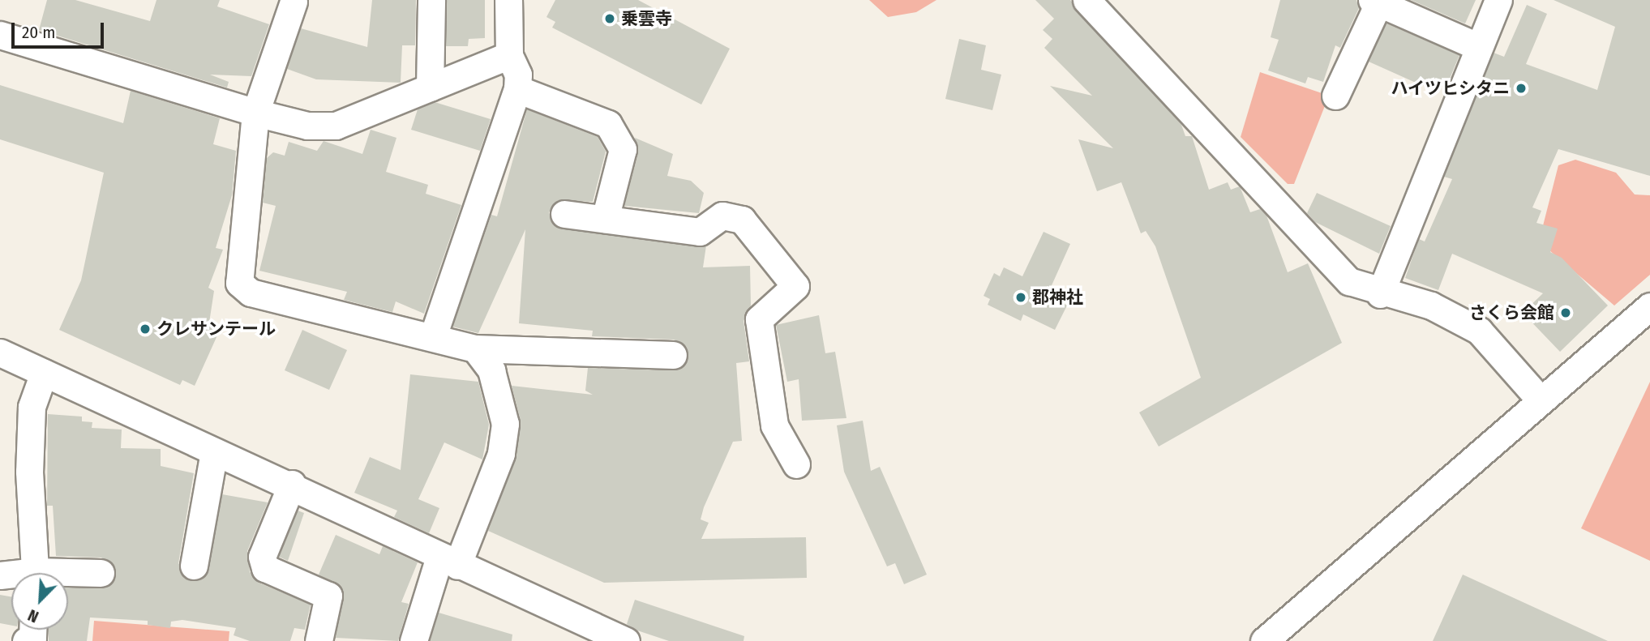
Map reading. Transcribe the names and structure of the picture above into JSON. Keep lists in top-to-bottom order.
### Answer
{
  "places": [
    "乗雲寺",
    "ハイツヒシタニ",
    "郡神社",
    "さくら会館",
    "クレサンテール"
  ],
  "scale_bar": "20 m",
  "north": "bottom left"
}
